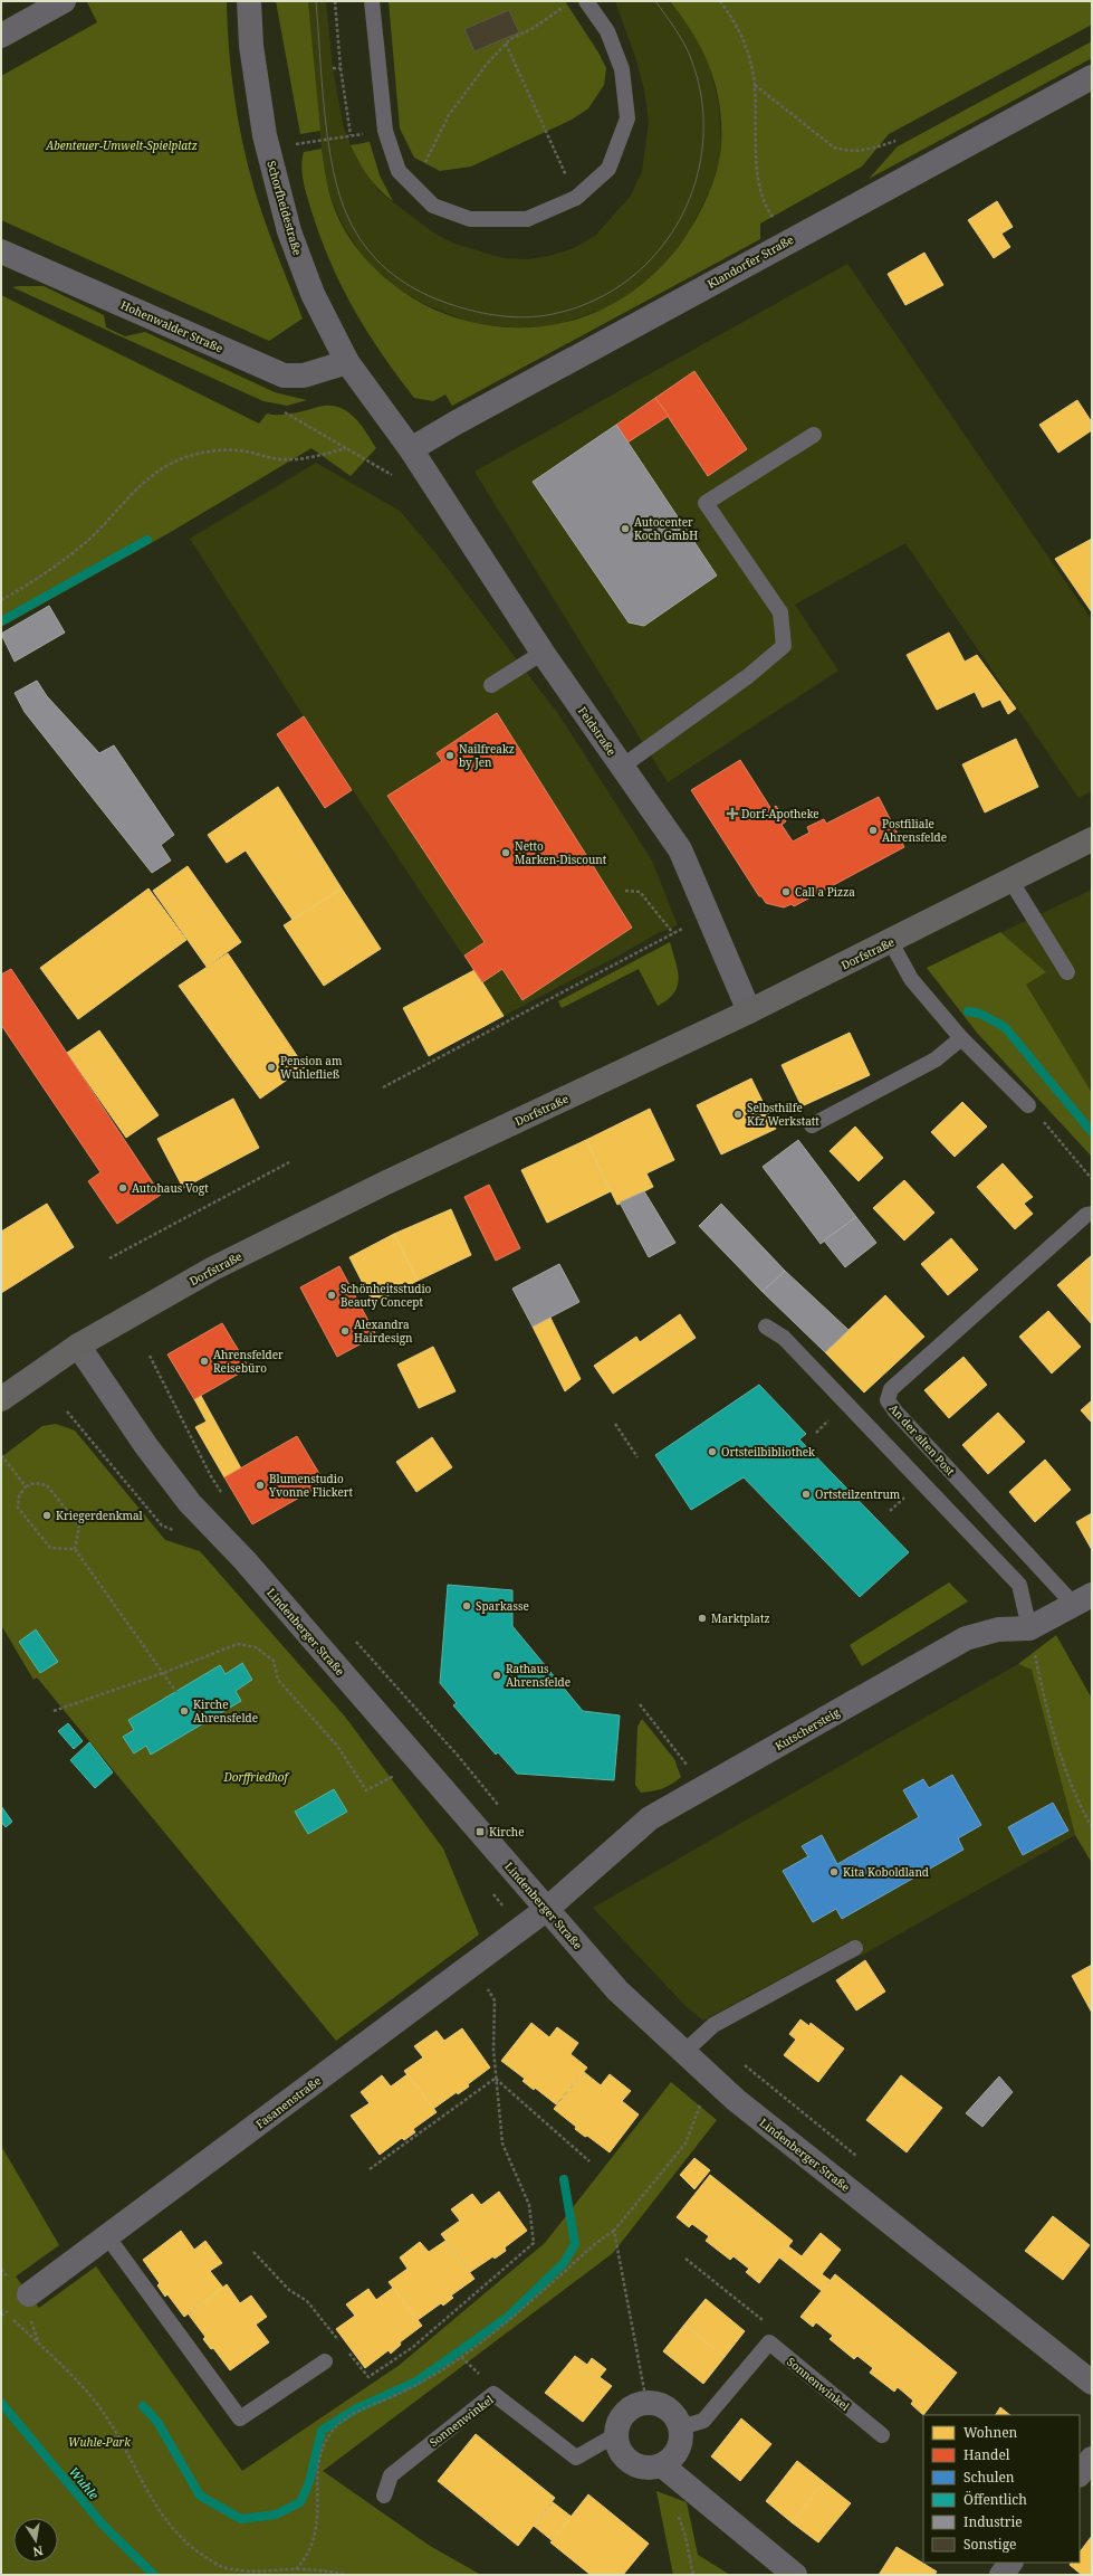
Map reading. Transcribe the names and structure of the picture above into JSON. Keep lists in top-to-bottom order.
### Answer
{
  "streets": {
    "main road": ["Dorfstraße"],
    "street": [
      "Schorfheidestraße",
      "Klandorfer Straße",
      "Hohenwalder Straße",
      "Feldstraße",
      "Lindenberger Straße",
      "Kutschersteig",
      "Fasanenstraße"
    ],
    "lane": ["An der alten Post", "Sonnenwinkel"]
  },
  "crossings": [
    ["Schorfheidestraße", "Klandorfer Straße"],
    ["Schorfheidestraße", "Hohenwalder Straße"],
    ["Schorfheidestraße", "Feldstraße"],
    ["Klandorfer Straße", "Feldstraße"],
    ["Feldstraße", "Dorfstraße"],
    ["Dorfstraße", "Lindenberger Straße"],
    ["An der alten Post", "Kutschersteig"],
    ["Lindenberger Straße", "Kutschersteig"],
    ["Lindenberger Straße", "Fasanenstraße"],
    ["Kutschersteig", "Fasanenstraße"]
  ],
  "water": ["Wuhle"],
  "parks": ["Abenteuer-Umwelt-Spielplatz", "Dorffriedhof", "Wuhle-Park"],
  "places": {
    "other": [
      "Autocenter Koch GmbH",
      "Nailfreakz by Jen",
      "Postfiliale Ahrensfelde",
      "Netto Marken-Discount",
      "Call a Pizza",
      "Pension am Wuhlefließ",
      "Selbsthilfe Kfz Werkstatt",
      "Autohaus Vogt",
      "Schönheitsstudio Beauty Concept",
      "Alexandra Hairdesign",
      "Ahrensfelder Reisebüro",
      "Ortsteilbibliothek",
      "Blumenstudio Yvonne Flickert",
      "Ortsteilzentrum",
      "Kriegerdenkmal",
      "Sparkasse",
      "Marktplatz",
      "Rathaus Ahrensfelde",
      "Kirche Ahrensfelde",
      "Kita Koboldland"
    ],
    "health": ["Dorf-Apotheke"],
    "transit": ["Kirche"]
  },
  "legend": [
    "Wohnen",
    "Handel",
    "Schulen",
    "Öffentlich",
    "Industrie",
    "Sonstige"
  ],
  "north": "bottom"
}
